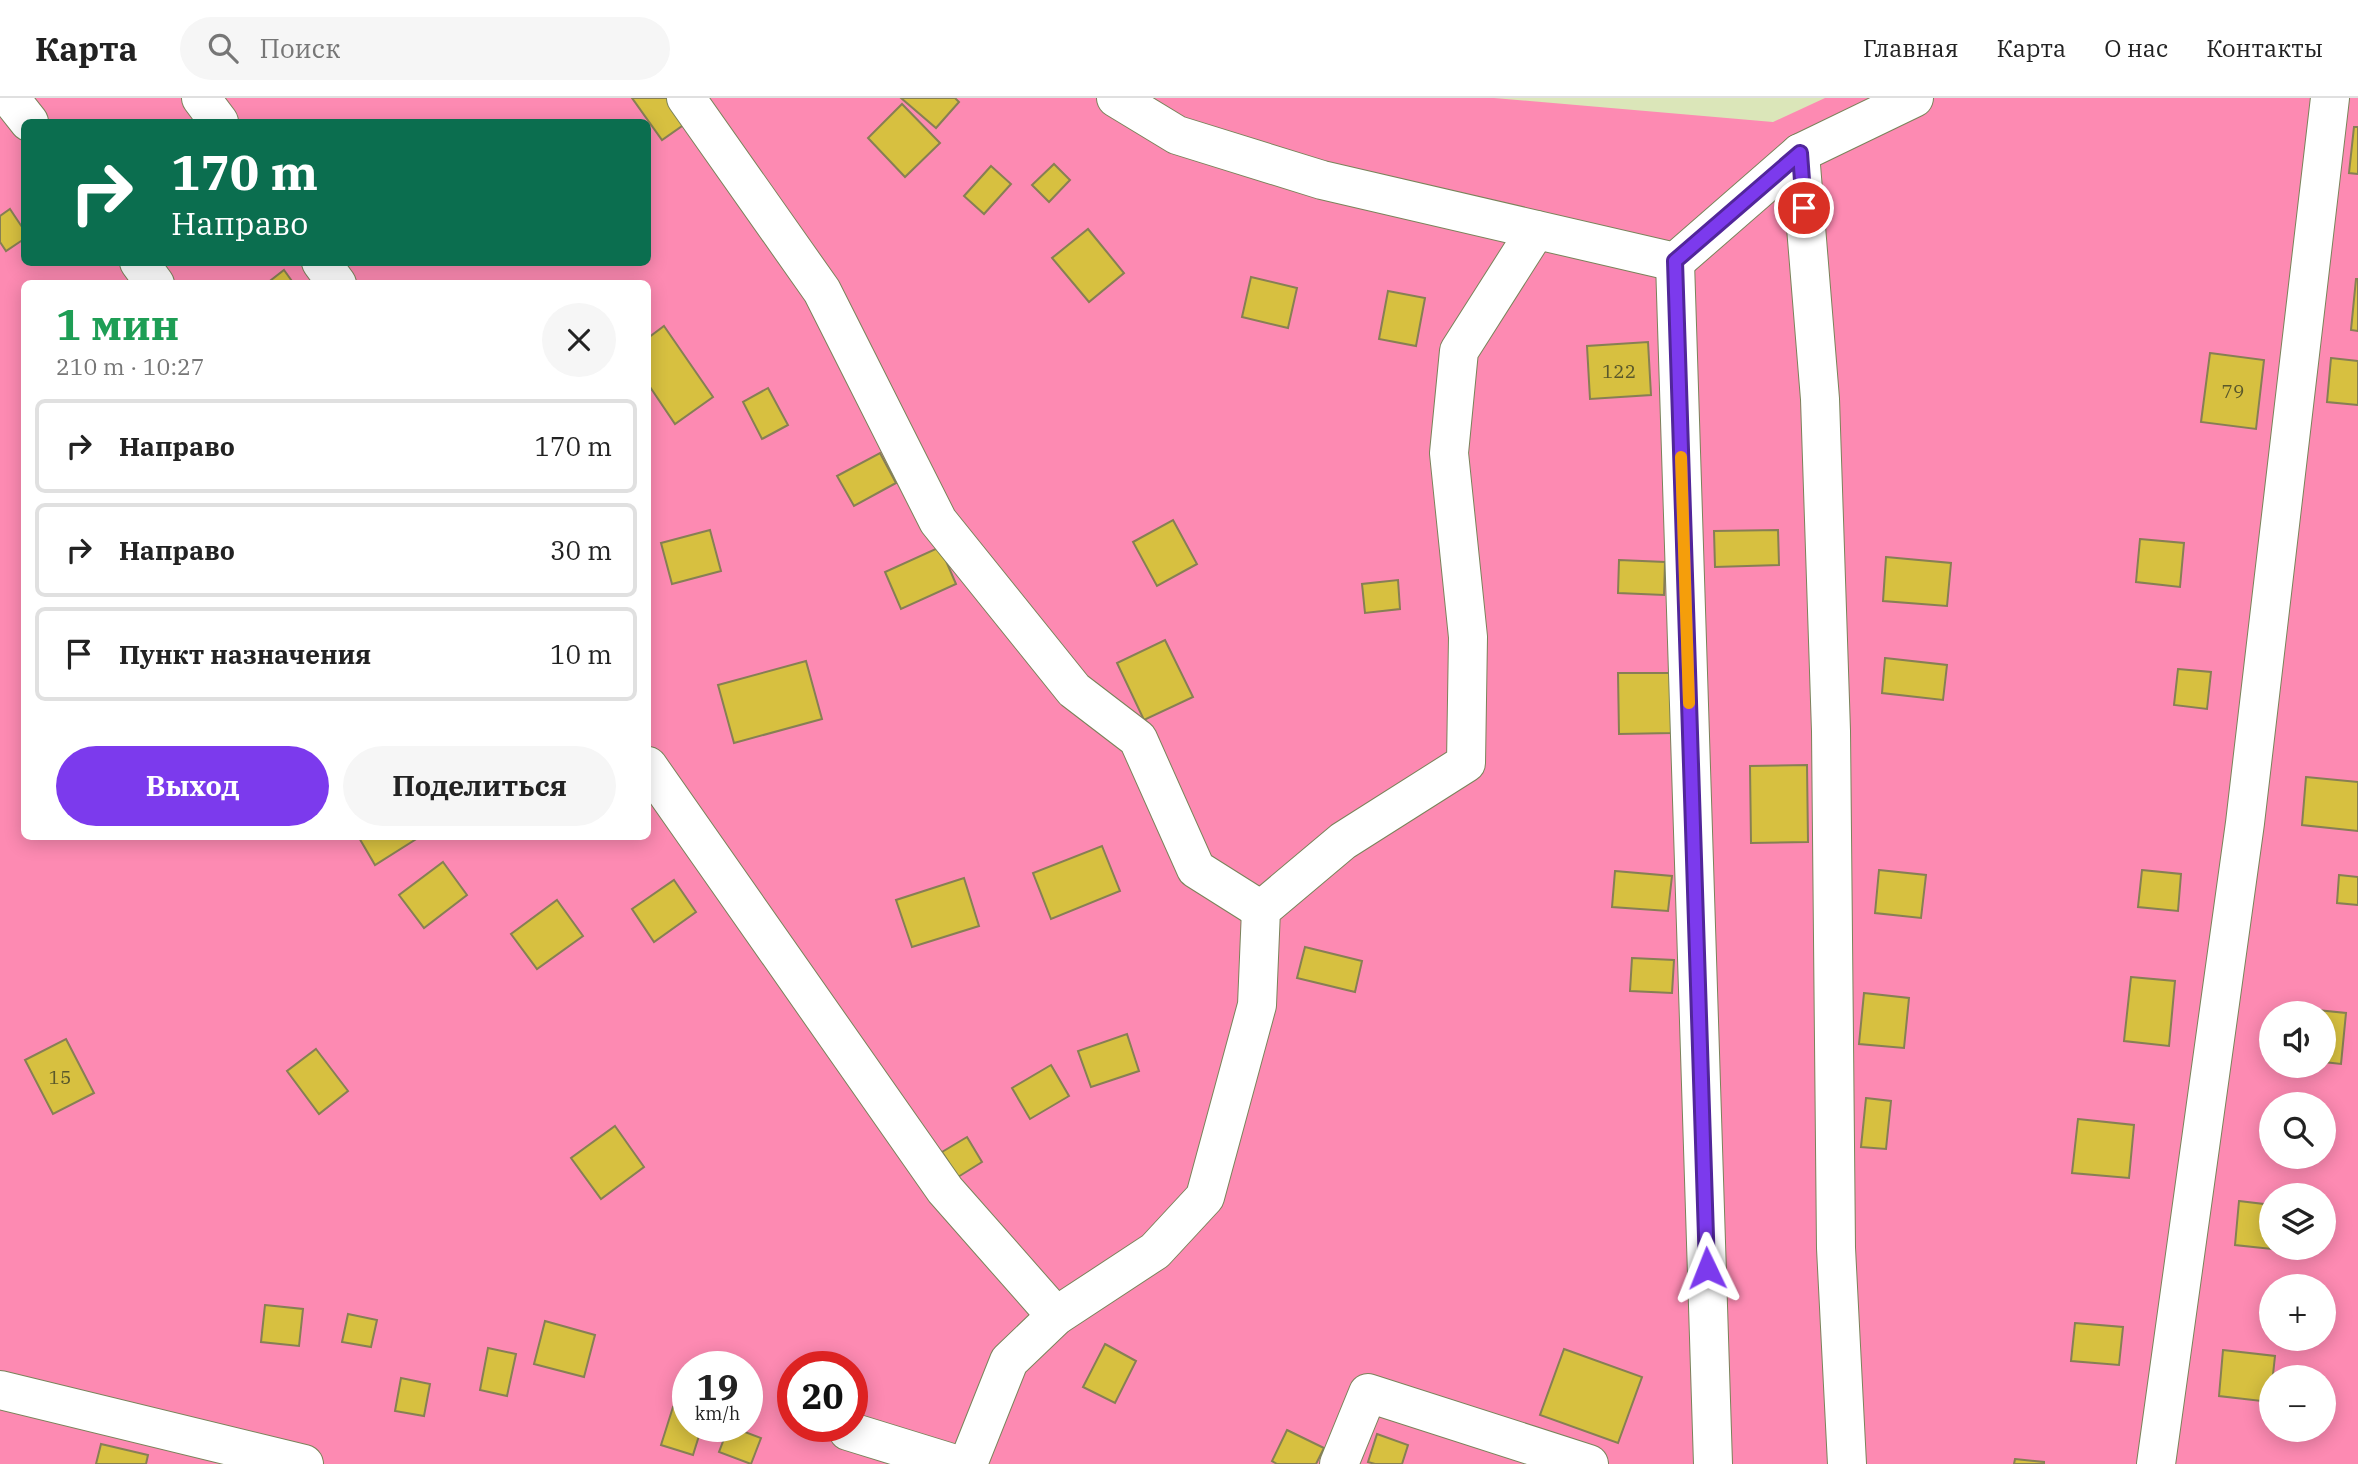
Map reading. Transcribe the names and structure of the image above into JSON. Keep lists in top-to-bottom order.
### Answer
{
  "house_numbers": ["122", "79", "15"],
  "page": {
    "header": "Карта",
    "search": "Поиск",
    "nav": [
      "Главная",
      "Карта",
      "О нас",
      "Контакты"
    ],
    "turn": ["170 m", "Направо"],
    "heading": ["1 мин", "210 m · 10:27"],
    "list": [
      {
        "name": "Направо",
        "value": "170 m"
      },
      {
        "name": "Направо",
        "value": "30 m"
      },
      {
        "name": "Пункт назначения",
        "value": "10 m"
      }
    ],
    "buttons": ["Выход", "Поделиться"],
    "map_buttons": ["+", "−"],
    "speed": "19 km/h",
    "limit": "20"
  }
}
